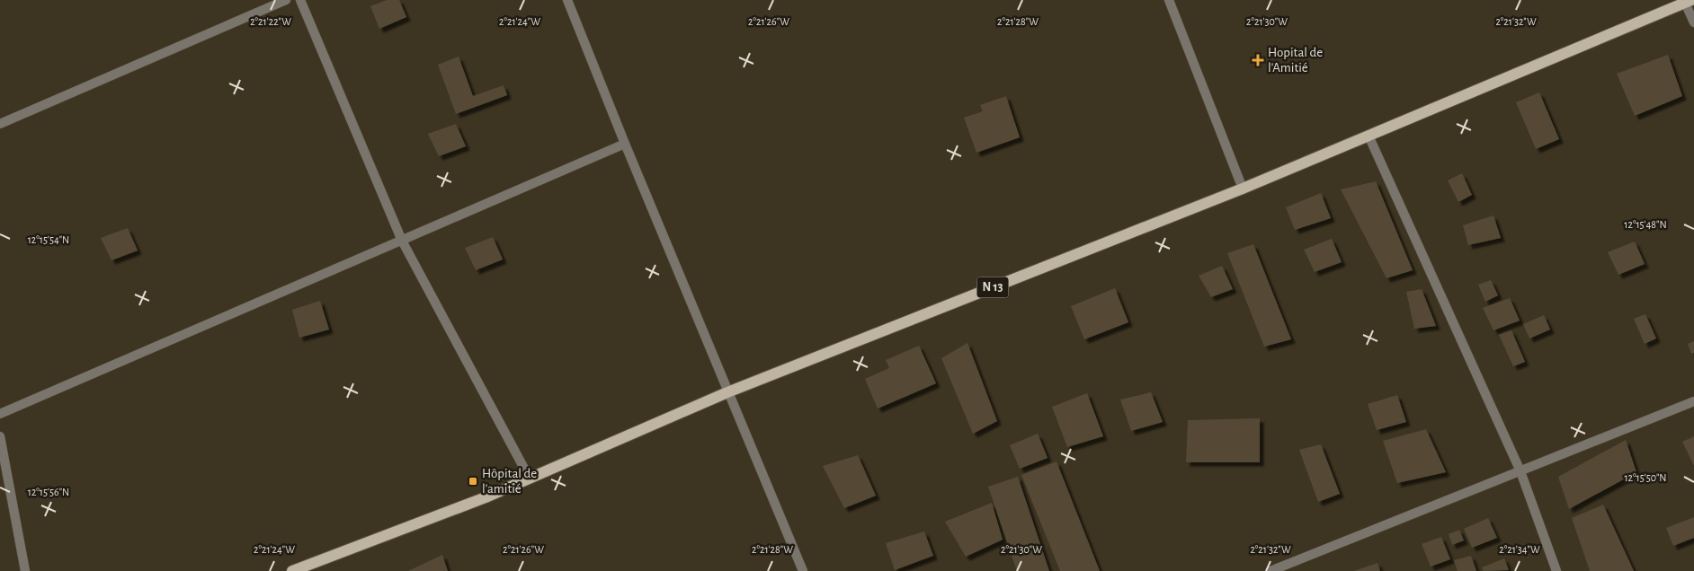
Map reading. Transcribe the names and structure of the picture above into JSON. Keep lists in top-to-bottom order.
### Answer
{
  "streets": {
    "main road": ["N 13"]
  },
  "places": {
    "health": ["Hopital de l'Amitié"],
    "transit": ["Hôpital de l'amitié"]
  },
  "coordinates": [
    "2°21'22\"W",
    "2°21'24\"W",
    "2°21'26\"W",
    "2°21'28\"W",
    "2°21'30\"W",
    "2°21'32\"W",
    "12°15'48\"N",
    "12°15'54\"N",
    "12°15'50\"N",
    "12°15'56\"N",
    "2°21'34\"W"
  ]
}
